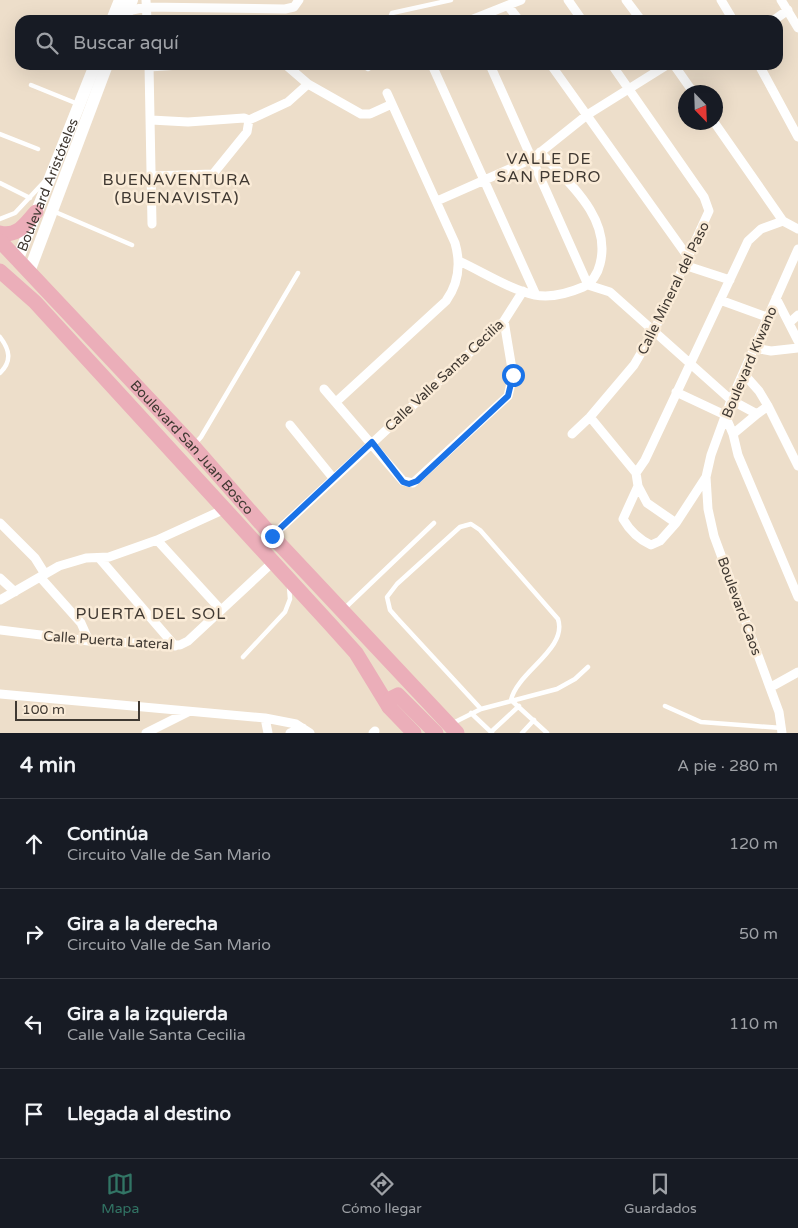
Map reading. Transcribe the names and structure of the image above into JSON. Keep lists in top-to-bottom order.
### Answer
{
  "streets": {
    "main road": ["Boulevard San Juan Bosco"],
    "street": [
      "Boulevard Aristóteles",
      "Calle Mineral del Paso",
      "Boulevard Kiwano",
      "Calle Valle Santa Cecilia",
      "Boulevard Caos",
      "Calle Puerta Lateral"
    ]
  },
  "crossings": [
    ["Boulevard Aristóteles", "Boulevard San Juan Bosco"],
    ["Boulevard Kiwano", "Boulevard Caos"],
    ["Calle Valle Santa Cecilia", "Boulevard San Juan Bosco"],
    ["Boulevard San Juan Bosco", "Calle Puerta Lateral"]
  ],
  "districts": ["VALLE DE SAN PEDRO", "BUENAVENTURA (BUENAVISTA)", "PUERTA DEL SOL"],
  "scale_bar": "100 m",
  "north": "bottom right",
  "page": {
    "search": "Buscar aquí",
    "scale": "100 m",
    "heading": ["4 min", "A pie · 280 m"],
    "list": [
      ["Continúa", "Circuito Valle de San Mario", "120 m"],
      ["Gira a la derecha", "Circuito Valle de San Mario", "50 m"],
      ["Gira a la izquierda", "Calle Valle Santa Cecilia", "110 m"],
      "Llegada al destino"
    ],
    "nav": ["Mapa", "Cómo llegar", "Guardados"]
  }
}
